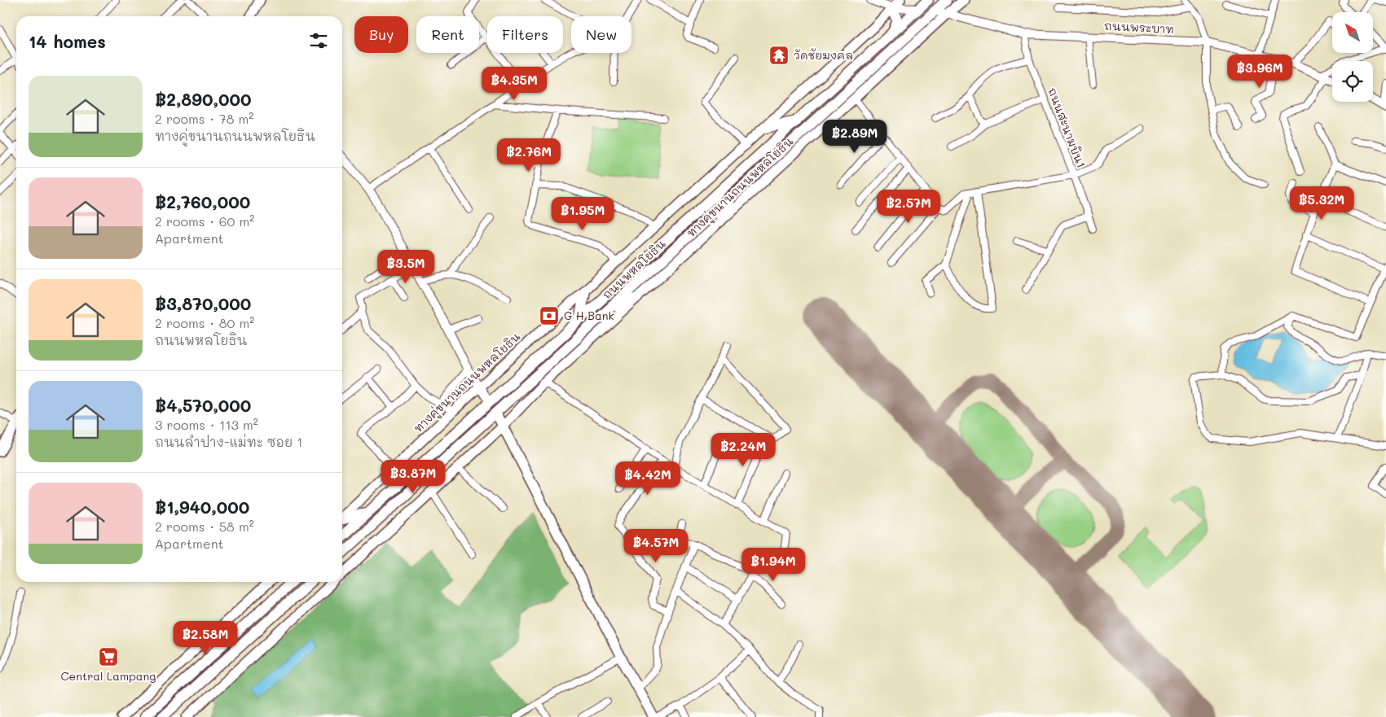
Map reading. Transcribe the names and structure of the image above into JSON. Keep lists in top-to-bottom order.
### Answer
{
  "streets": {
    "highway": ["ถนนพหลโยธิน"],
    "main road": ["ทางคู่ขนานถนนพหลโยธิน"],
    "street": ["ถนนพระบาท", "ถนนสะนามบิน1"]
  },
  "crossings": [
    ["ถนนพระบาท", "ถนนสะนามบิน1"],
    ["ถนนพระบาท", "ทางคู่ขนานถนนพหลโยธิน"],
    ["ถนนพระบาท", "ถนนพหลโยธิน"]
  ],
  "places": {
    "temple": ["วัดชัยมงคล"],
    "bank": ["G H Bank"],
    "supermarket": ["Central Lampang"]
  },
  "north": "top left",
  "page": {
    "chip": [
      "Buy",
      "Rent",
      "Filters",
      "New"
    ],
    "heading": "14 homes",
    "price": [
      "฿3.96M",
      "฿4.35M",
      "฿2.89M",
      "฿2.76M",
      "฿5.32M",
      "฿2.57M",
      "฿1.95M",
      "฿3.5M",
      "฿2.24M",
      "฿3.87M",
      "฿4.42M",
      "฿4.57M",
      "฿1.94M",
      "฿2.58M"
    ],
    "list": [
      {
        "name": "฿2,890,000",
        "note": "2 rooms · 78 m² · ทางคู่ขนานถนนพหลโยธิน"
      },
      {
        "name": "฿2,760,000",
        "note": "2 rooms · 60 m² · Apartment"
      },
      {
        "name": "฿3,870,000",
        "note": "2 rooms · 80 m² · ถนนพหลโยธิน"
      },
      {
        "name": "฿4,570,000",
        "note": "3 rooms · 113 m² · ถนนลำปาง-แม่ทะ ซอย 1"
      },
      {
        "name": "฿1,940,000",
        "note": "2 rooms · 58 m² · Apartment"
      }
    ]
  }
}
